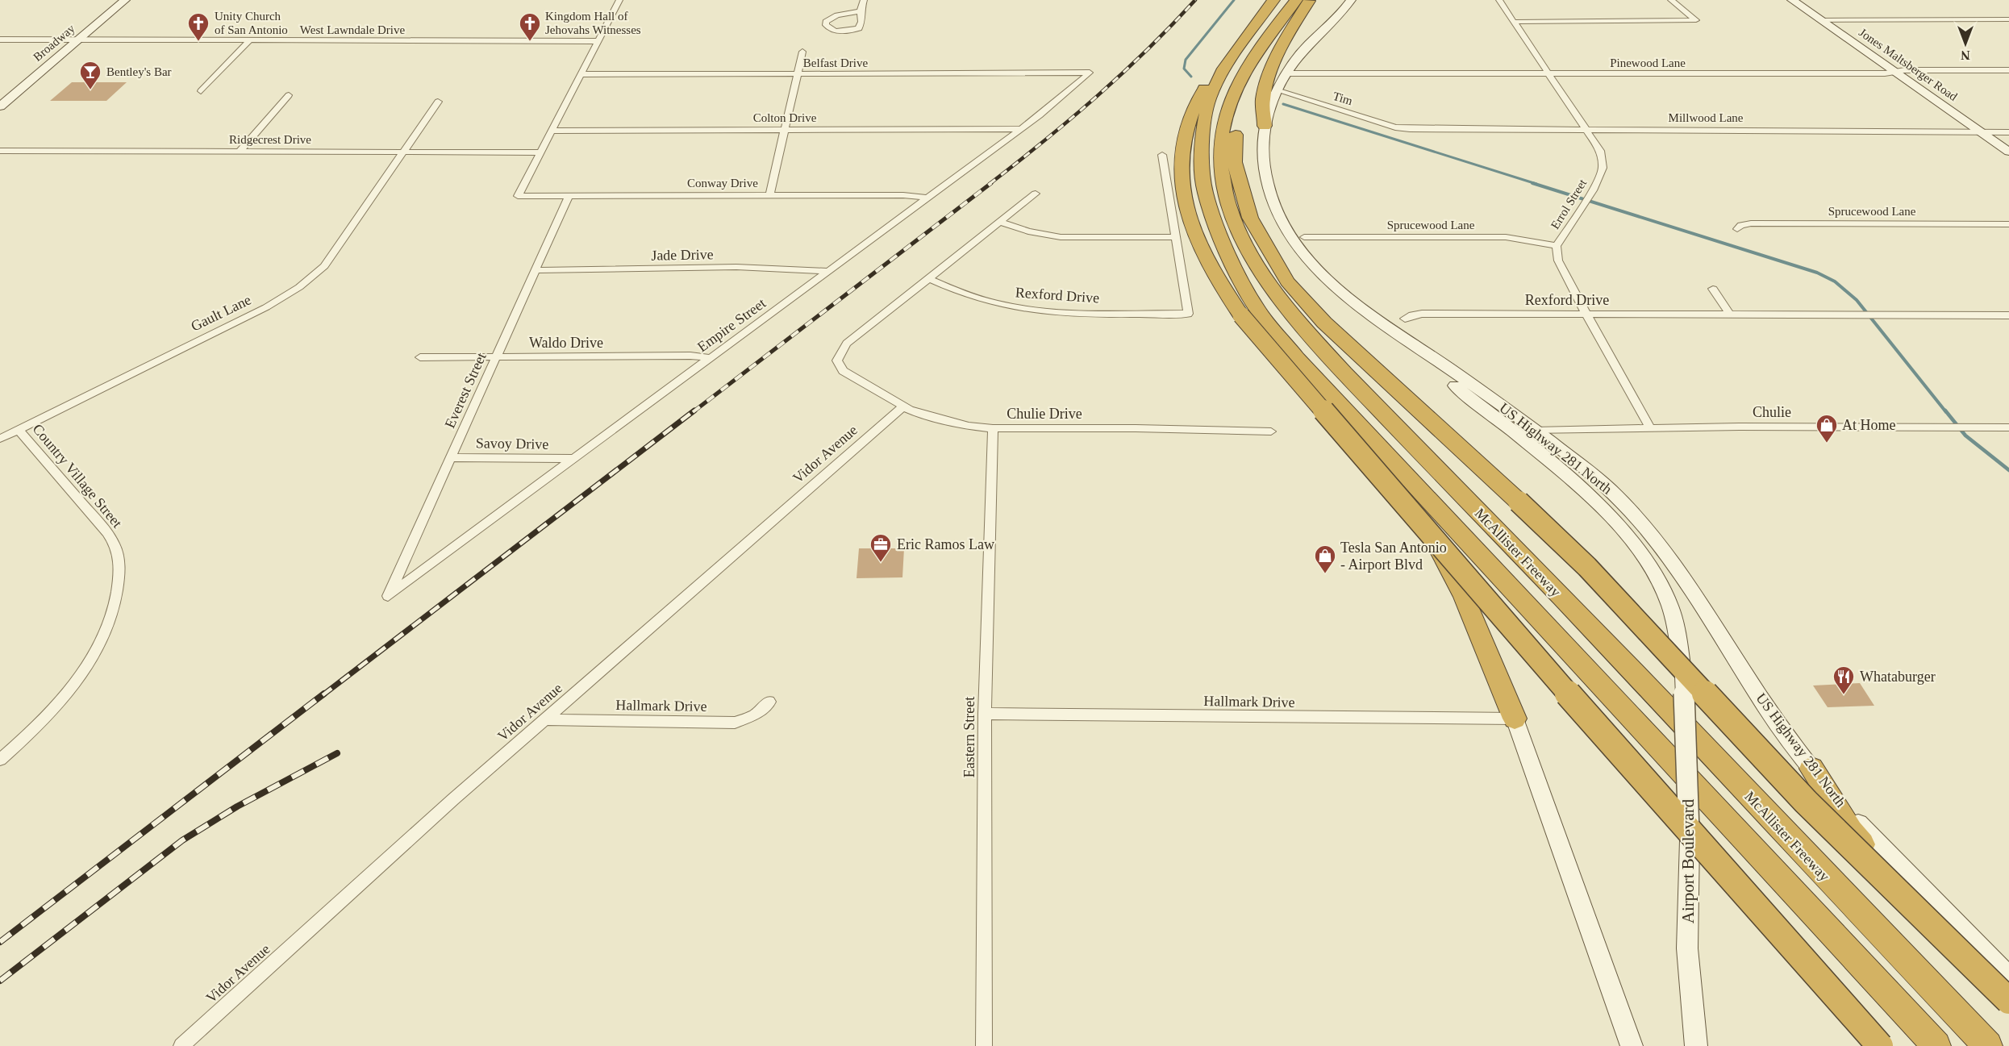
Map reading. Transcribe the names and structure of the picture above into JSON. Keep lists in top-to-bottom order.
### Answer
{
  "streets": {
    "highway": ["McAllister Freeway"],
    "main road": [
      "Broadway",
      "Jones Maltsberger Road",
      "US Highway 281 North",
      "Airport Boulevard"
    ],
    "street": [
      "West Lawndale Drive",
      "Belfast Drive",
      "Pinewood Lane",
      "Tim",
      "Colton Drive",
      "Millwood Lane",
      "Ridgecrest Drive",
      "Conway Drive",
      "Errol Street",
      "Sprucewood Lane",
      "Jade Drive",
      "Rexford Drive",
      "Gault Lane",
      "Empire Street",
      "Waldo Drive",
      "Everest Street",
      "Chulie",
      "Chulie Drive",
      "Savoy Drive",
      "Vidor Avenue",
      "Country Village Street",
      "Hallmark Drive",
      "Eastern Street"
    ]
  },
  "crossings": [
    ["West Lawndale Drive", "Broadway"],
    ["Belfast Drive", "Empire Street"],
    ["Pinewood Lane", "Jones Maltsberger Road"],
    ["Pinewood Lane", "Errol Street"],
    ["Pinewood Lane", "US Highway 281 North"],
    ["Jones Maltsberger Road", "Millwood Lane"],
    ["Tim", "Millwood Lane"],
    ["Tim", "US Highway 281 North"],
    ["Colton Drive", "Empire Street"],
    ["Millwood Lane", "Errol Street"],
    ["Ridgecrest Drive", "Conway Drive"],
    ["Ridgecrest Drive", "Gault Lane"],
    ["Conway Drive", "Empire Street"],
    ["Conway Drive", "Everest Street"],
    ["Errol Street", "Sprucewood Lane"],
    ["Errol Street", "Rexford Drive"],
    ["Errol Street", "Chulie"],
    ["Jade Drive", "Empire Street"],
    ["Jade Drive", "Everest Street"],
    ["Rexford Drive", "Chulie Drive"],
    ["Gault Lane", "Country Village Street"],
    ["Empire Street", "Waldo Drive"],
    ["Empire Street", "Everest Street"],
    ["Empire Street", "Savoy Drive"],
    ["Waldo Drive", "Everest Street"],
    ["Everest Street", "Savoy Drive"],
    ["Chulie", "US Highway 281 North"],
    ["Chulie Drive", "Vidor Avenue"],
    ["Chulie Drive", "Eastern Street"],
    ["US Highway 281 North", "Airport Boulevard"],
    ["Vidor Avenue", "Hallmark Drive"],
    ["Hallmark Drive", "Eastern Street"]
  ],
  "places": {
    "church": ["Unity Church of San Antonio", "Kingdom Hall of Jehovahs Witnesses"],
    "bar": ["Bentley's Bar"],
    "shop": ["At Home", "Tesla San Antonio - Airport Blvd"],
    "office": ["Eric Ramos Law"],
    "restaurant": ["Whataburger"]
  },
  "north": "bottom"
}
